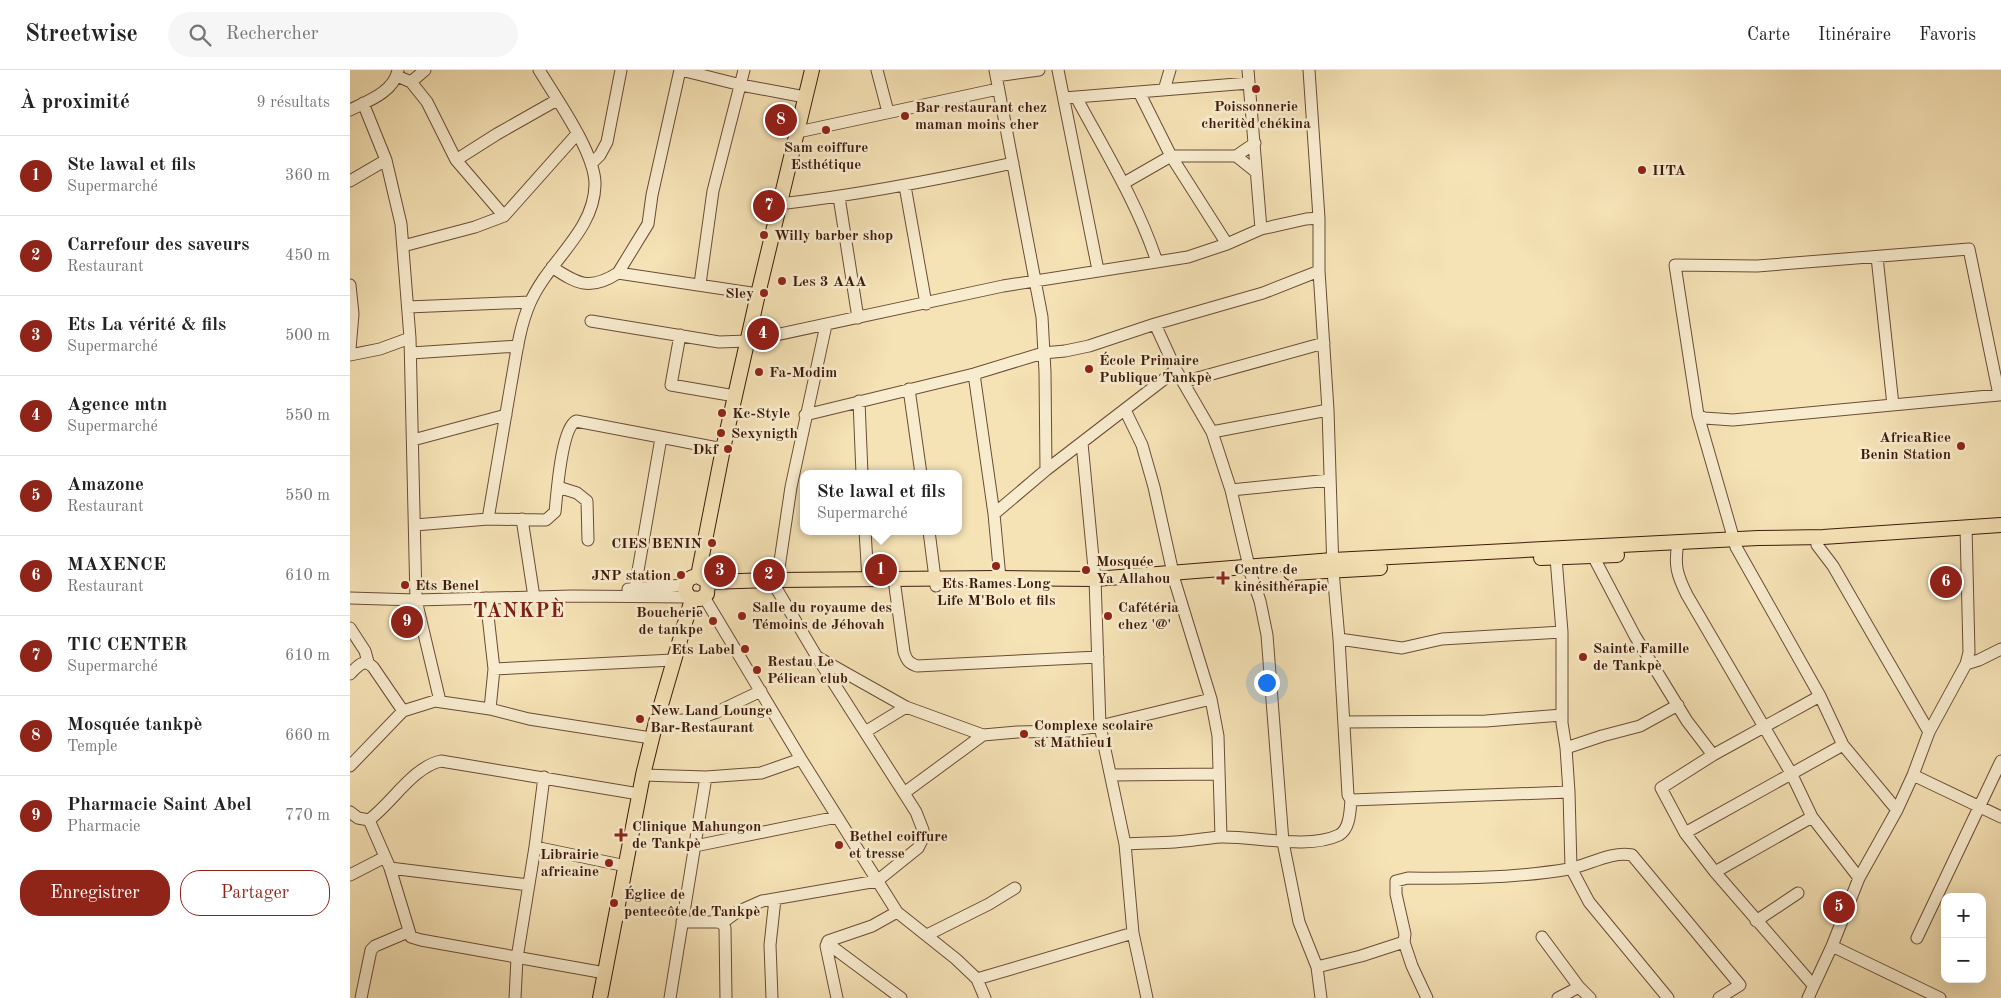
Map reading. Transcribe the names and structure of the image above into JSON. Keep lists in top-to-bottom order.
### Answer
{
  "districts": ["TANKPÈ"],
  "places": {
    "other": [
      "Poissonnerie cheritèd chékina",
      "Bar restaurant chez maman moins cher",
      "Sam coiffure Esthétique",
      "IITA",
      "Willy barber shop",
      "Les 3 AAA",
      "Sley",
      "École Primaire Publique Tankpè",
      "Fa-Modim",
      "Kc-Style",
      "Sexynigth",
      "AfricaRice Benin Station",
      "Dkf",
      "CIES BENIN",
      "Ets Rames Long Life M'Bolo et fils",
      "Mosquée Ya Allahou",
      "JNP station",
      "Ets Benel",
      "Salle du royaume des Témoins de Jéhovah",
      "Cafétéria chez '@'",
      "Boucherie de tankpe",
      "Ets Label",
      "Sainte Famille de Tankpè",
      "Restau Le Pélican club",
      "New Land Lounge Bar-Restaurant",
      "Complexe scolaire st Mathieu1",
      "Bethel coiffure et tresse",
      "Librairie africaine",
      "Églice de pentecôte de Tankpè"
    ],
    "health": ["Centre de kinésithérapie", "Clinique Mahungon de Tankpè"]
  },
  "page": {
    "header": "Streetwise",
    "search": "Rechercher",
    "nav": ["Carte", "Itinéraire", "Favoris"],
    "heading": ["À proximité", "9 résultats"],
    "pins": [
      "8",
      "7",
      "4",
      "1",
      "3",
      "2",
      "6",
      "9",
      "5"
    ],
    "list": [
      {
        "mark": "1",
        "name": "Ste lawal et fils",
        "note": "Supermarché",
        "value": "360 m"
      },
      {
        "mark": "2",
        "name": "Carrefour des saveurs",
        "note": "Restaurant",
        "value": "450 m"
      },
      {
        "mark": "3",
        "name": "Ets La vérité & fils",
        "note": "Supermarché",
        "value": "500 m"
      },
      {
        "mark": "4",
        "name": "Agence mtn",
        "note": "Supermarché",
        "value": "550 m"
      },
      {
        "mark": "5",
        "name": "Amazone",
        "note": "Restaurant",
        "value": "550 m"
      },
      {
        "mark": "6",
        "name": "MAXENCE",
        "note": "Restaurant",
        "value": "610 m"
      },
      {
        "mark": "7",
        "name": "TIC CENTER",
        "note": "Supermarché",
        "value": "610 m"
      },
      {
        "mark": "8",
        "name": "Mosquée tankpè",
        "note": "Temple",
        "value": "660 m"
      },
      {
        "mark": "9",
        "name": "Pharmacie Saint Abel",
        "note": "Pharmacie",
        "value": "770 m"
      }
    ],
    "popup": ["Ste lawal et fils", "Supermarché"],
    "buttons": ["Enregistrer", "Partager"],
    "map_buttons": ["+", "−"]
  }
}
